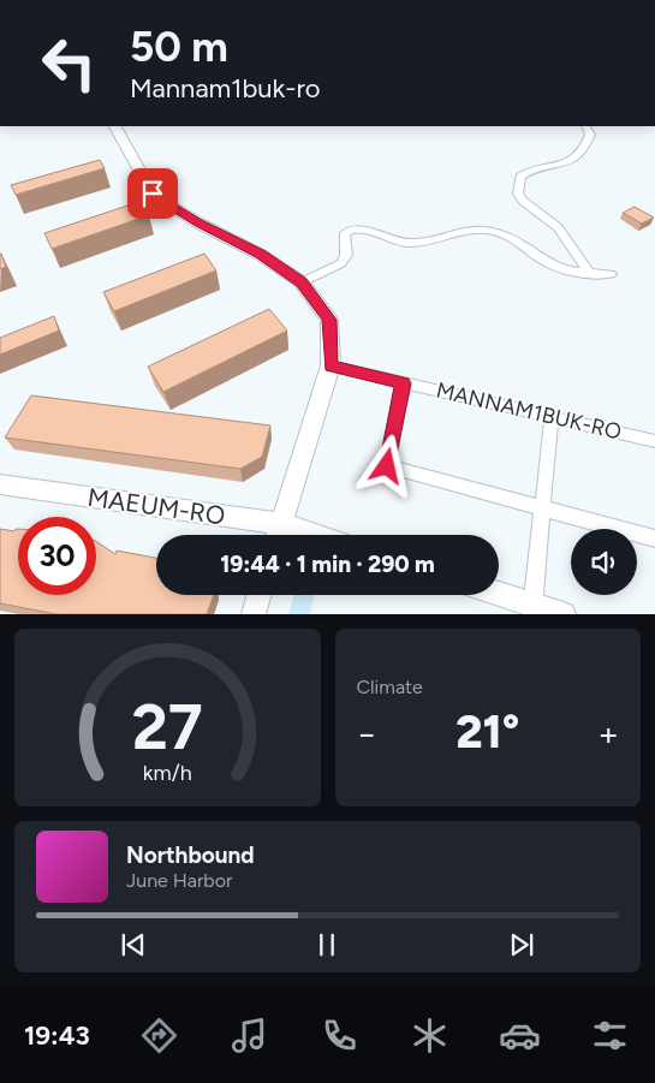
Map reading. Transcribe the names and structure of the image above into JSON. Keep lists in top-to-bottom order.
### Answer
{
  "streets": {
    "street": ["MANNAM1BUK-RO", "MAEUM-RO"]
  },
  "page": {
    "turn": ["50 m", "Mannam1buk-ro"],
    "limit": "30",
    "trip": "19:44 · 1 min · 290 m",
    "tile": "Climate",
    "heat": ["−", "21°", "+"],
    "song": ["Northbound", "June Harbor"],
    "tabs": "19:43",
    "gauge": ["27", "km/h"]
  }
}
